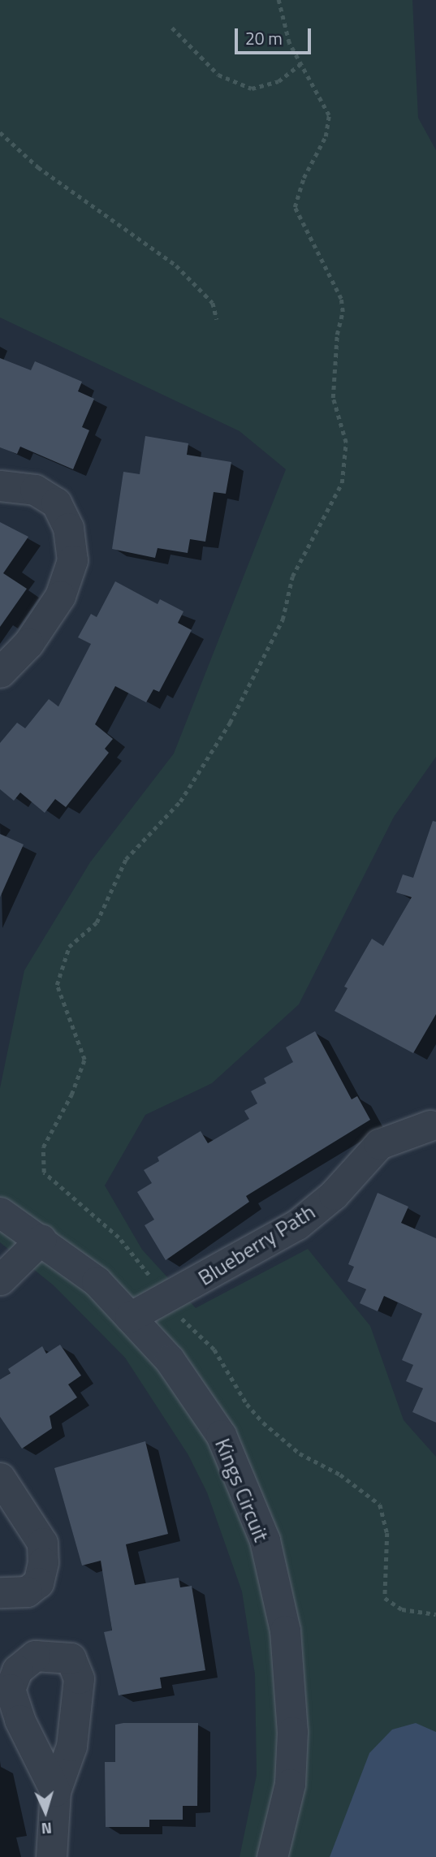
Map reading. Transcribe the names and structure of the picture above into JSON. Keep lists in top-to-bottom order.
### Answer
{
  "streets": {
    "street": ["Blueberry Path", "Kings Circuit"]
  },
  "crossings": [
    ["Blueberry Path", "Kings Circuit"]
  ],
  "scale_bar": "20 m",
  "north": "bottom"
}
